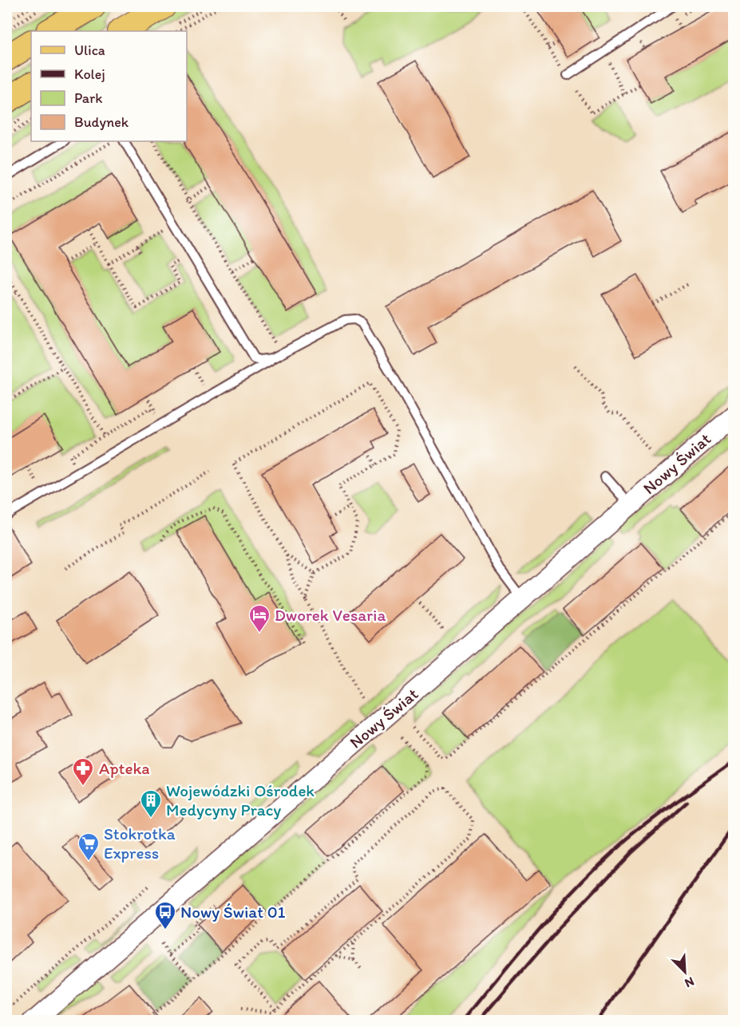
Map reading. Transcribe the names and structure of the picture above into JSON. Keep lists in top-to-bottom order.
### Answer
{
  "streets": {
    "street": ["Nowy Świat"]
  },
  "places": {
    "hotel": ["Dworek Vesaria"],
    "pharmacy": ["Apteka"],
    "building": ["Wojewódzki Ośrodek Medycyny Pracy"],
    "supermarket": ["Stokrotka Express"],
    "bus stop": ["Nowy Świat 01"]
  },
  "legend": [
    "Ulica",
    "Kolej",
    "Park",
    "Budynek"
  ],
  "north": "bottom right"
}
